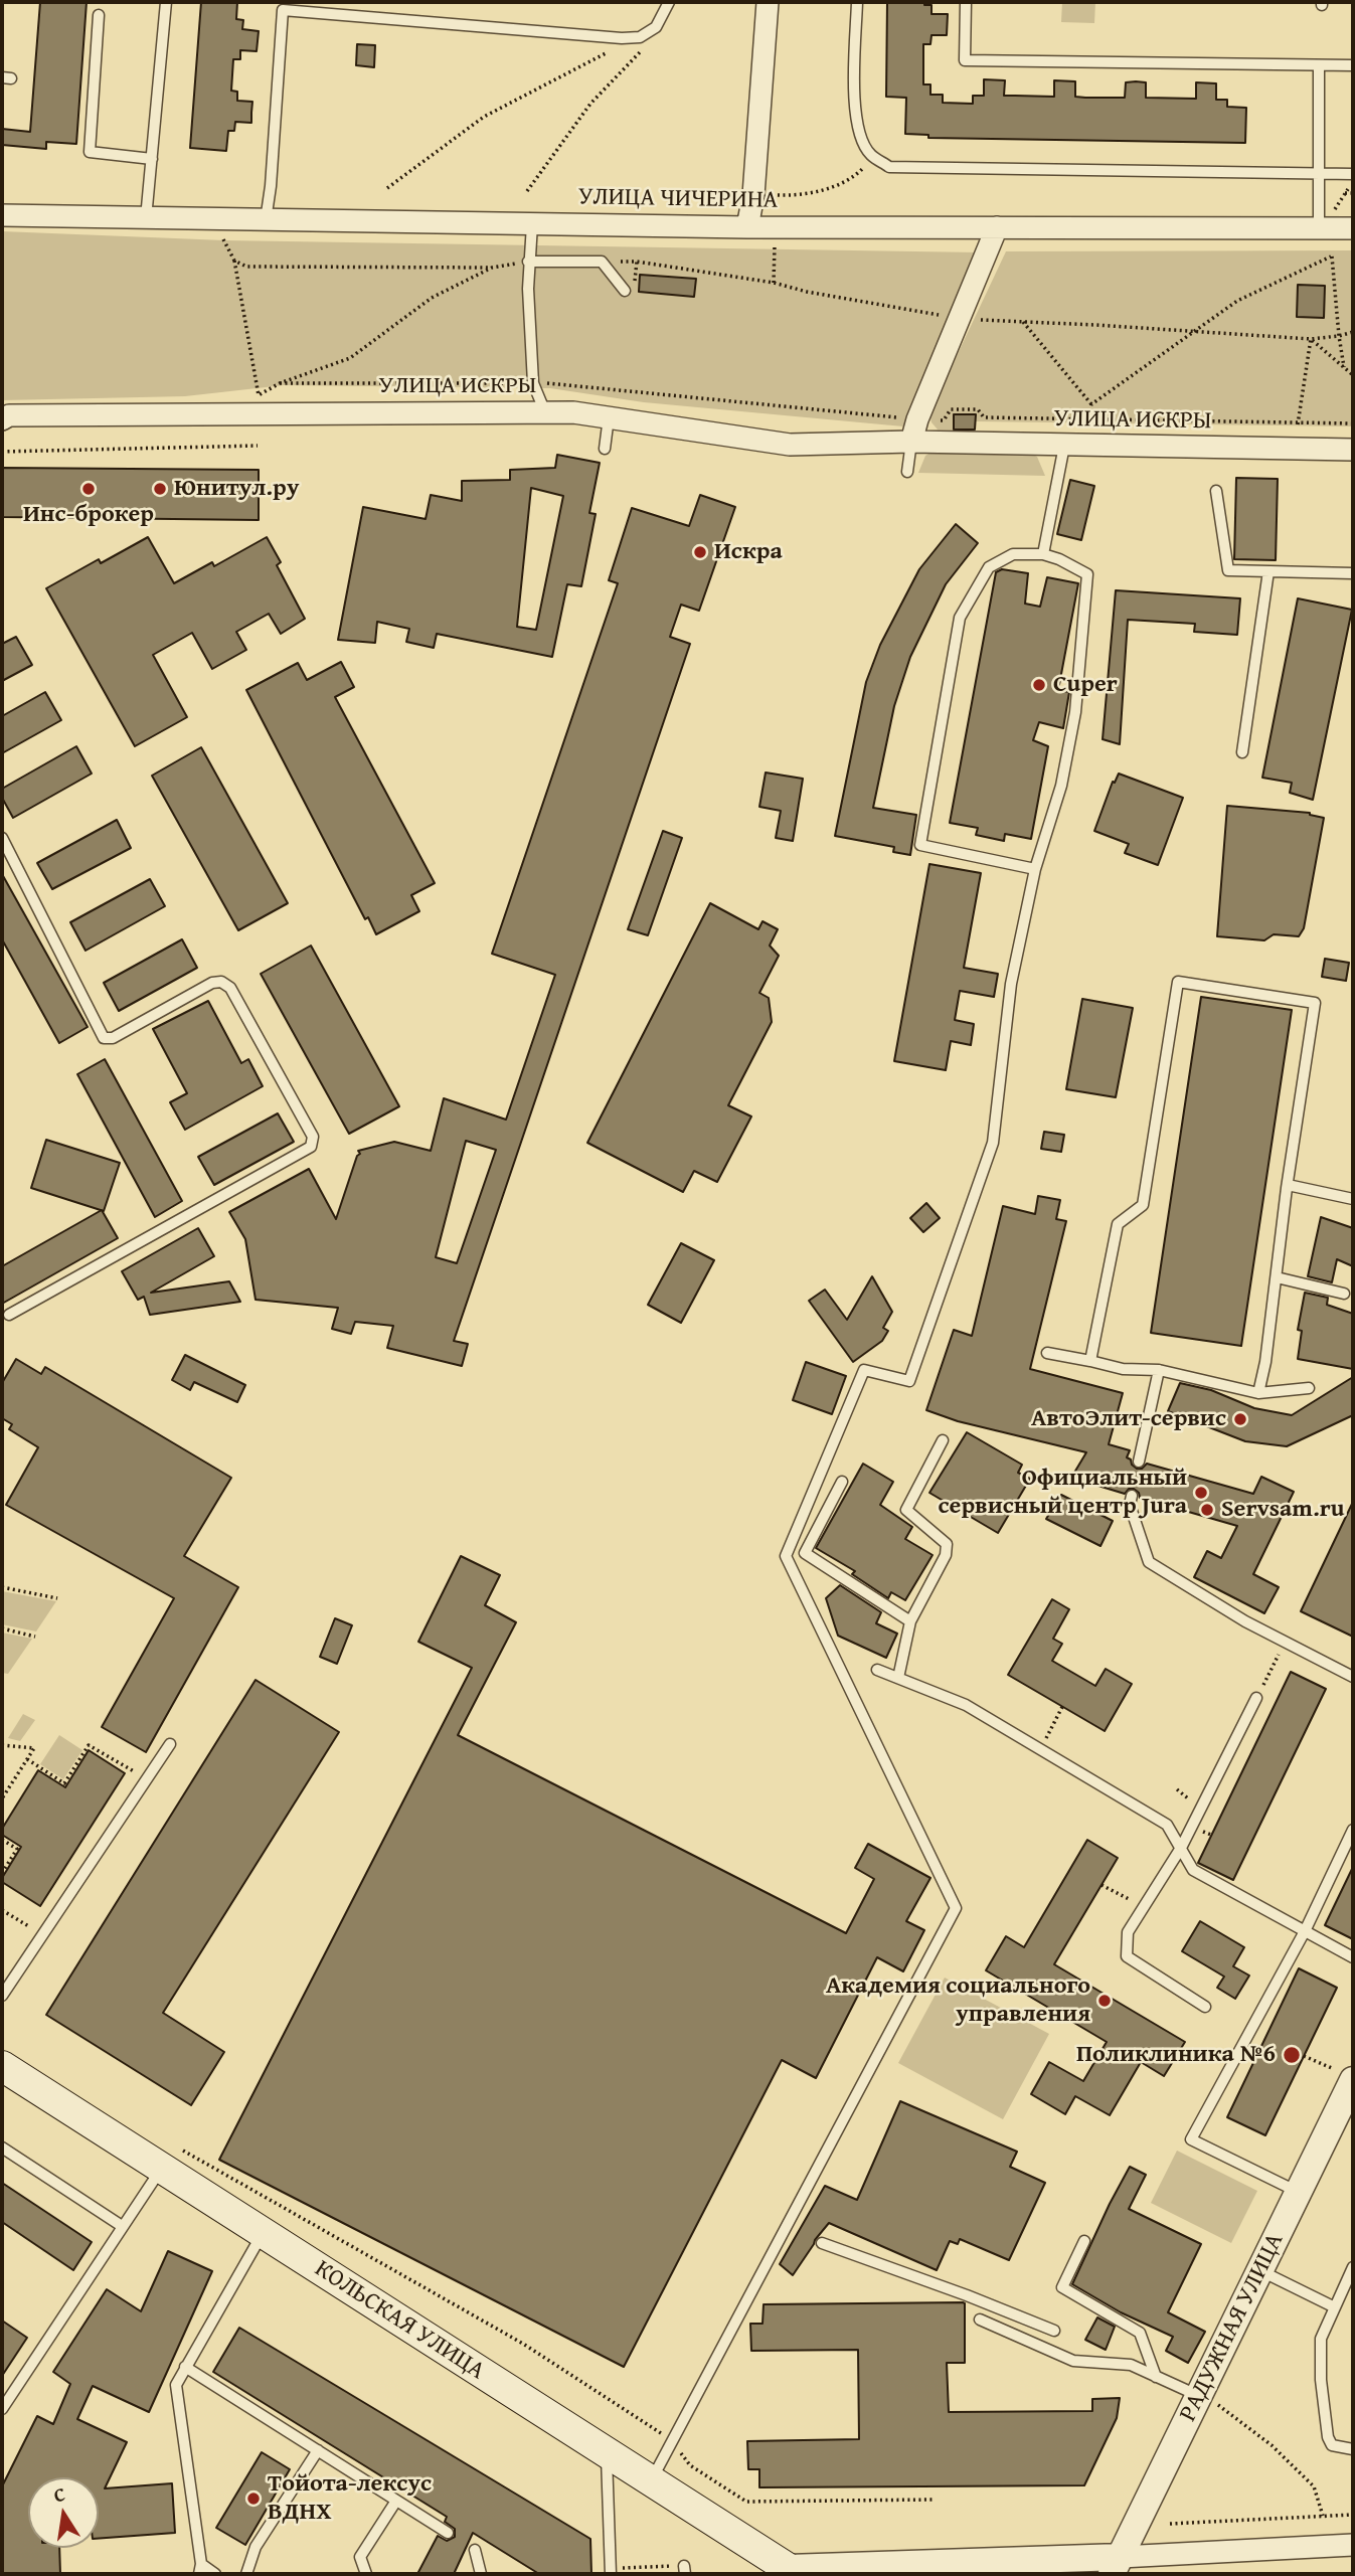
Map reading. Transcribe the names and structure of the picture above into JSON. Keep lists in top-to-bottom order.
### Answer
{
  "streets": {
    "main road": ["КОЛЬСКАЯ УЛИЦА"],
    "street": ["УЛИЦА ЧИЧЕРИНА", "УЛИЦА ИСКРЫ", "РАДУЖНАЯ УЛИЦА"]
  },
  "places": [
    "Инс-брокер",
    "Юнитул.ру",
    "Искра",
    "Cuper",
    "АвтоЭлит-сервис",
    "Официальный сервисный центр Jura",
    "Servsam.ru",
    "Академия социального управления",
    "Поликлиника №6",
    "Тойота-лексус ВДНХ"
  ],
  "north": "top"
}
